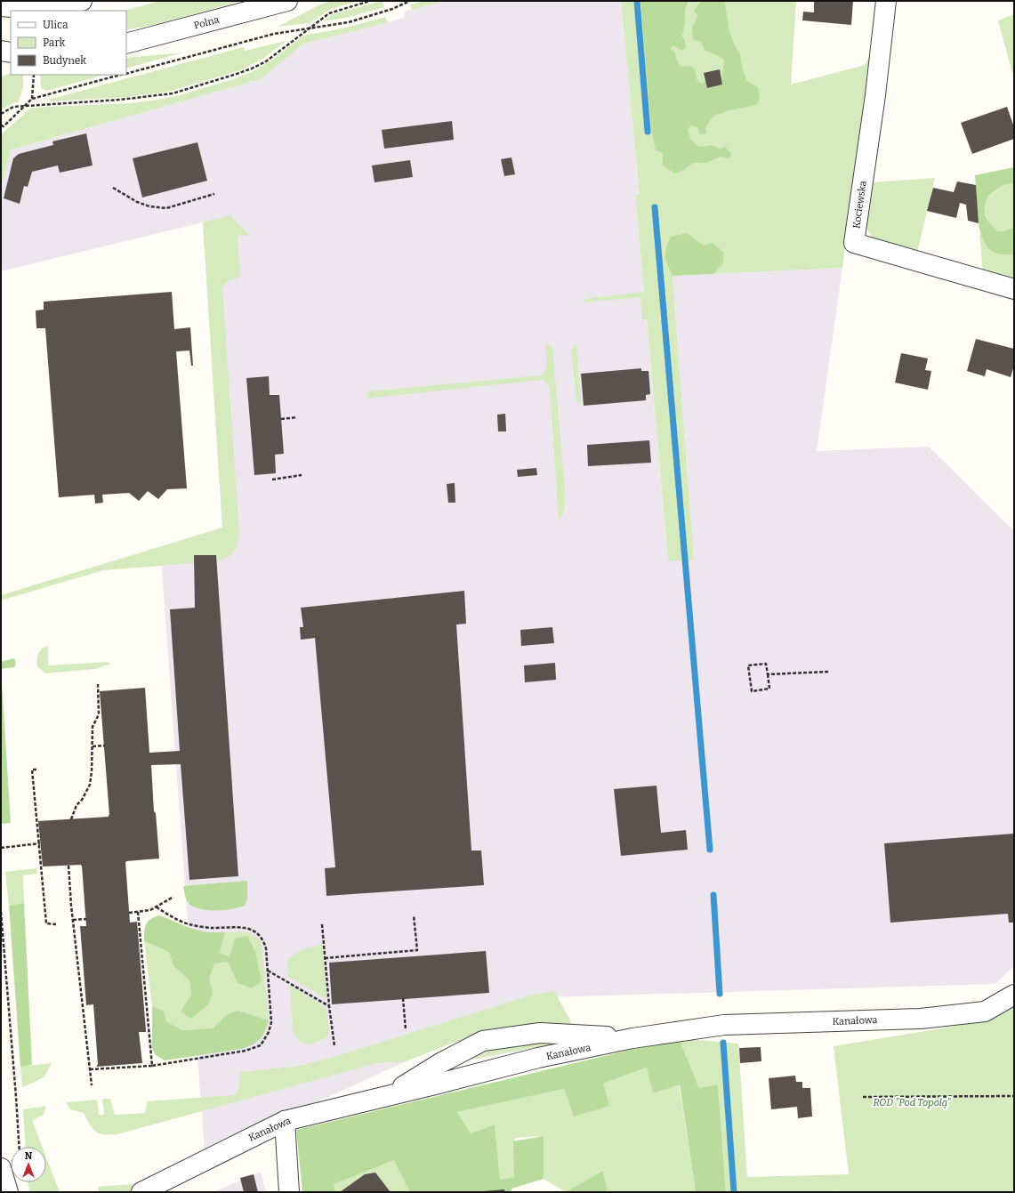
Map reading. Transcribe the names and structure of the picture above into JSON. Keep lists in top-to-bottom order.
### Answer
{
  "streets": {
    "street": ["Polna", "Kociewska", "Kanałowa"]
  },
  "parks": ["ROD \"Pod Topolą\""],
  "legend": ["Ulica", "Park", "Budynek"],
  "north": "top"
}
